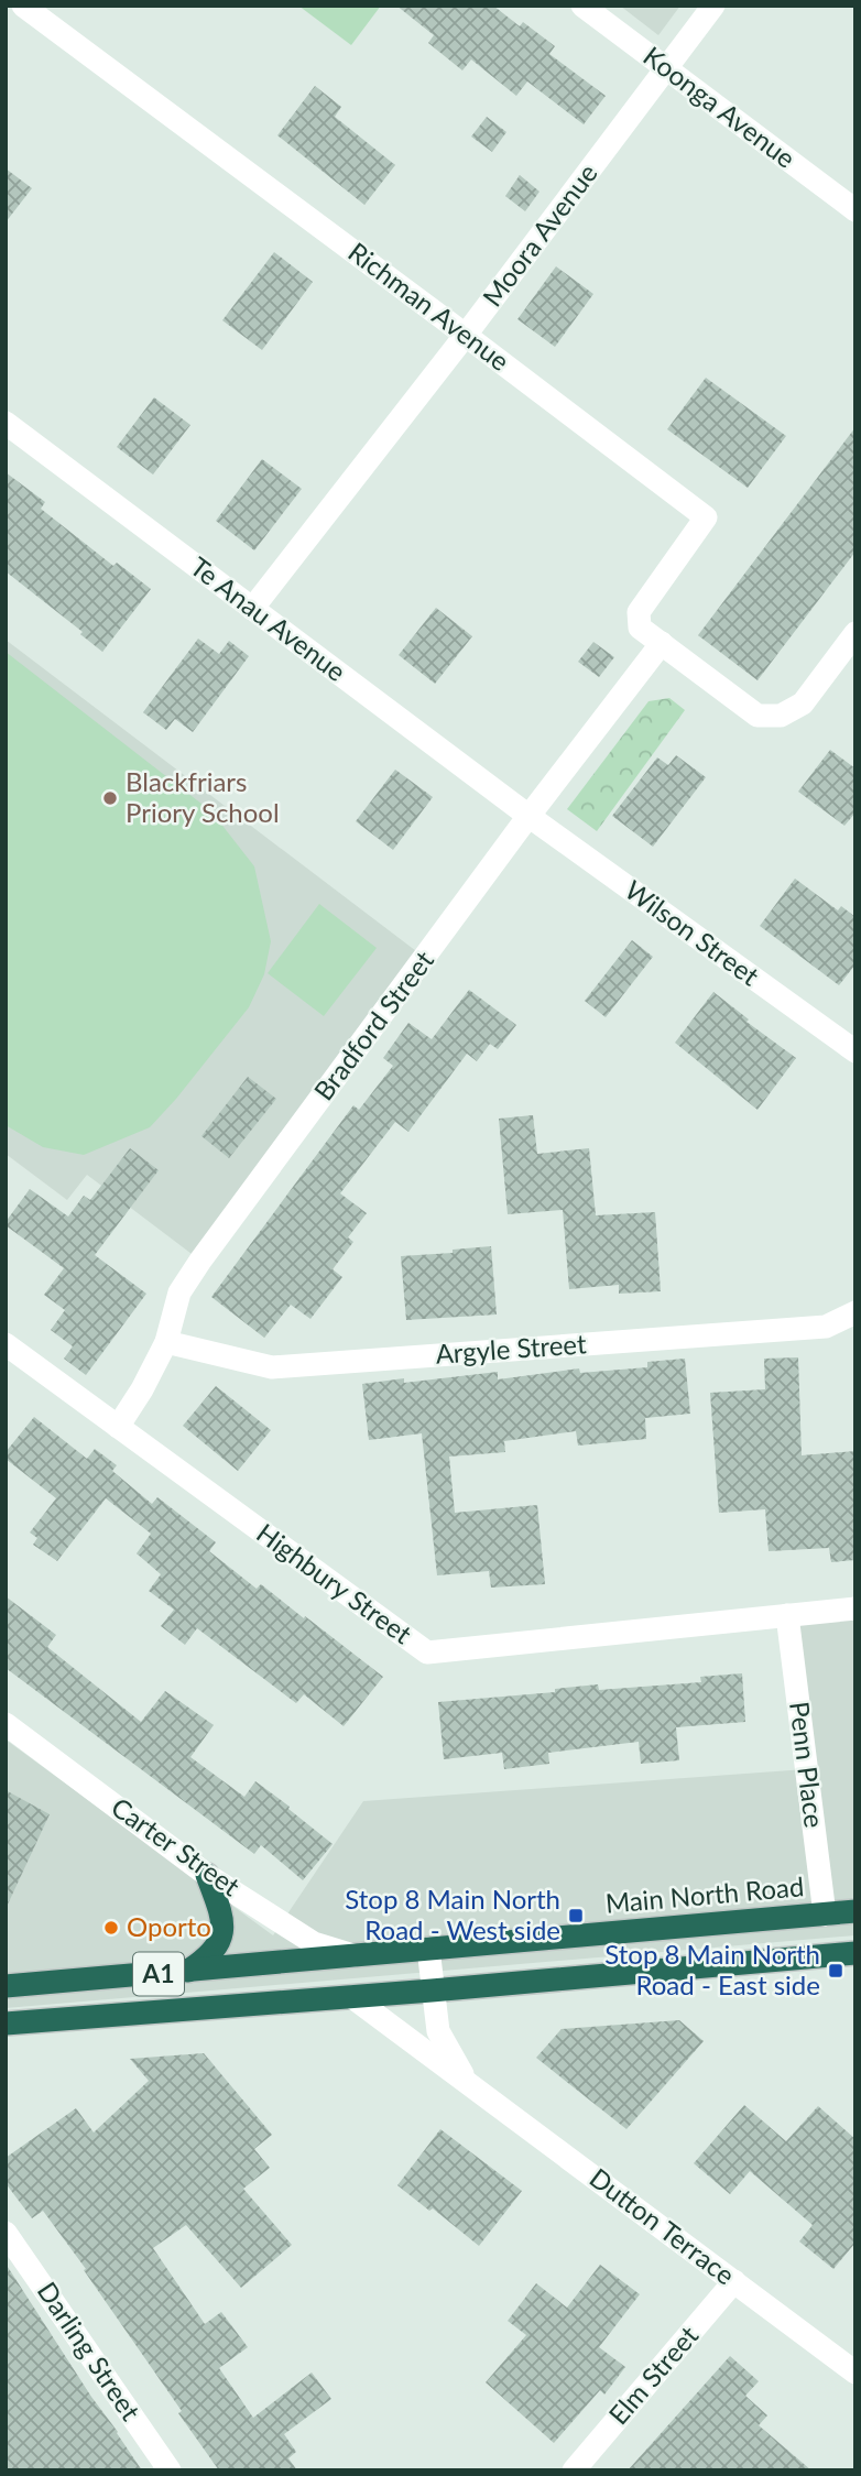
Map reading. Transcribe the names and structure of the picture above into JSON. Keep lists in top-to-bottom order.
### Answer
{
  "streets": {
    "highway": ["Main North Road", "A1"],
    "street": [
      "Koonga Avenue",
      "Moora Avenue",
      "Richman Avenue",
      "Te Anau Avenue",
      "Wilson Street",
      "Bradford Street",
      "Argyle Street",
      "Highbury Street",
      "Penn Place",
      "Carter Street",
      "Dutton Terrace",
      "Darling Street",
      "Elm Street"
    ]
  },
  "crossings": [
    ["Koonga Avenue", "Moora Avenue"],
    ["Moora Avenue", "Richman Avenue"],
    ["Moora Avenue", "Te Anau Avenue"],
    ["Richman Avenue", "Bradford Street"],
    ["Te Anau Avenue", "Wilson Street"],
    ["Te Anau Avenue", "Bradford Street"],
    ["Wilson Street", "Bradford Street"],
    ["Bradford Street", "Argyle Street"],
    ["Bradford Street", "Highbury Street"],
    ["Highbury Street", "Penn Place"],
    ["Penn Place", "Main North Road"],
    ["Carter Street", "Main North Road"],
    ["Main North Road", "Dutton Terrace"],
    ["A1", "Dutton Terrace"],
    ["Dutton Terrace", "Elm Street"]
  ],
  "places": {
    "other": ["Blackfriars Priory School", "Oporto"],
    "transit": ["Stop 8 Main North Road - West side", "Stop 8 Main North Road - East side"]
  }
}
